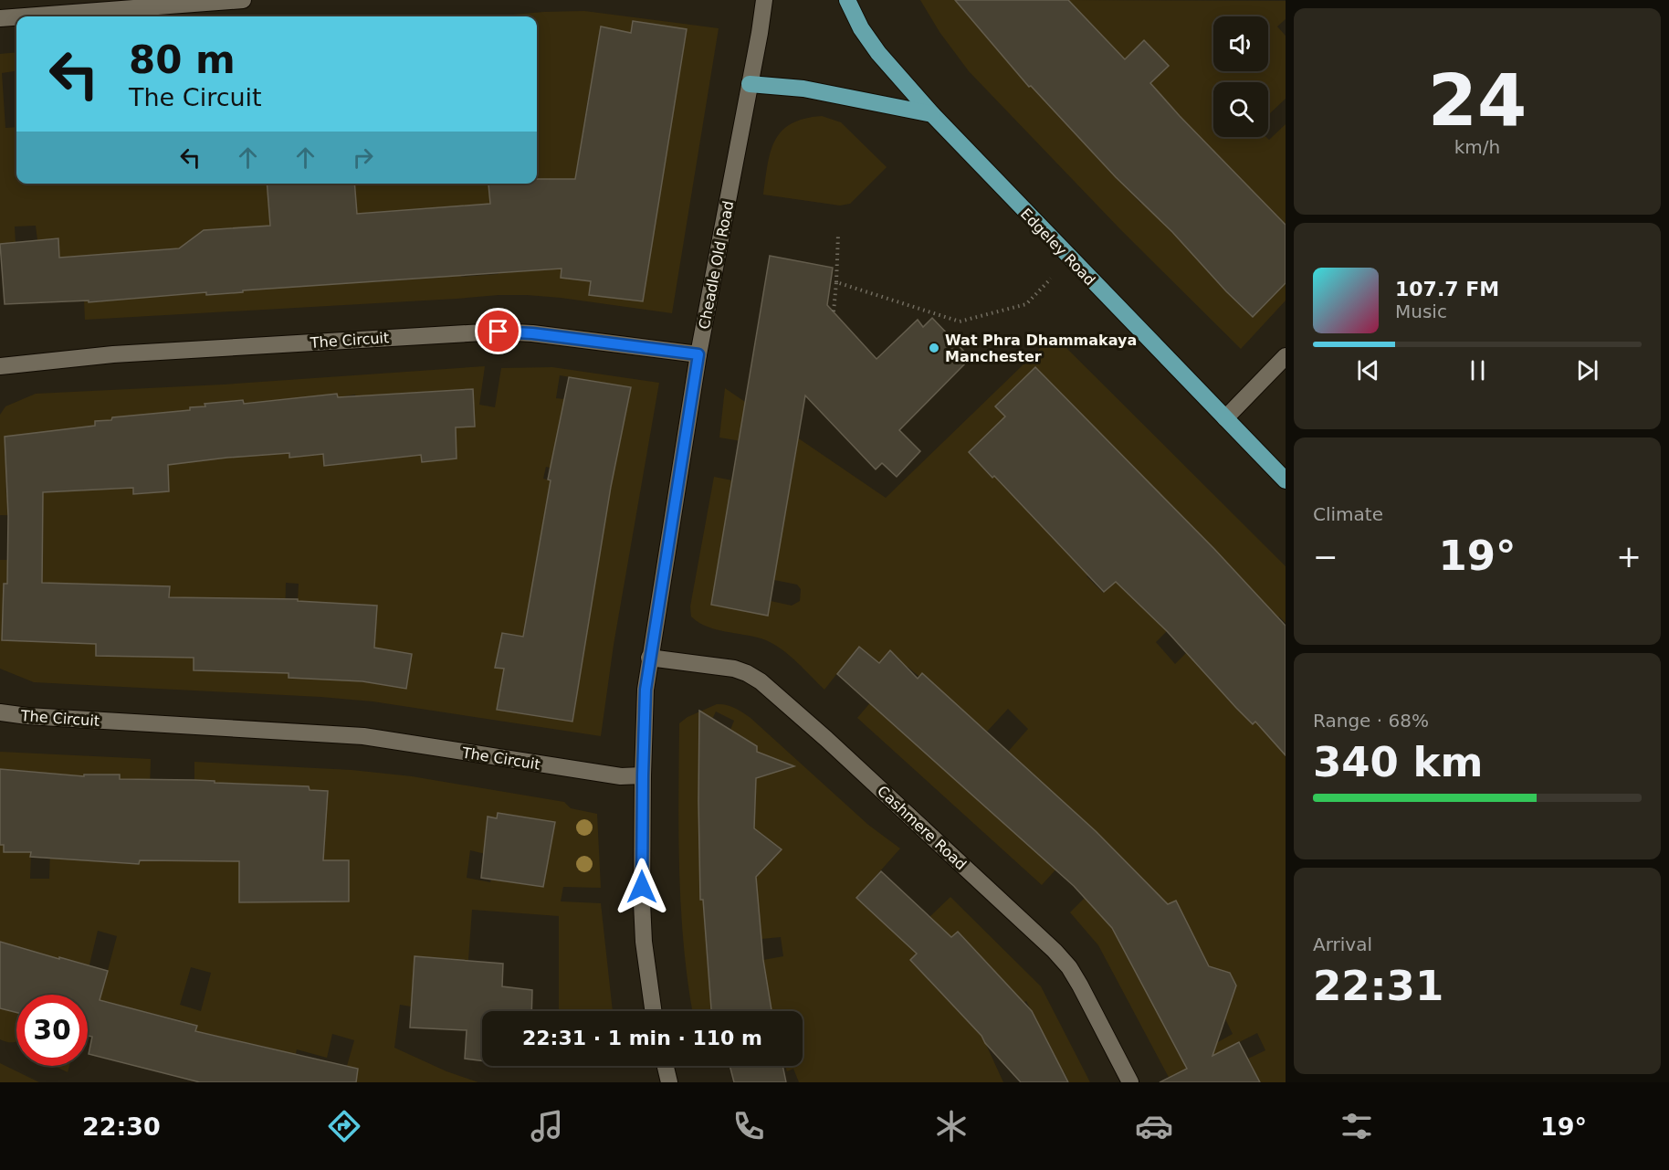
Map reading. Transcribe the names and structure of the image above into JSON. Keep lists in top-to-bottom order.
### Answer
{
  "streets": {
    "main road": ["Edgeley Road"],
    "street": ["Cheadle Old Road", "The Circuit", "Cashmere Road"]
  },
  "crossings": [
    ["Cheadle Old Road", "The Circuit"],
    ["Cheadle Old Road", "Cashmere Road"]
  ],
  "places": ["Wat Phra Dhammakaya Manchester"],
  "page": {
    "tile": [
      ["24", "km/h"],
      "Climate",
      ["Range · 68%", "340 km"],
      ["Arrival", "22:31"]
    ],
    "turn": ["80 m", "The Circuit"],
    "song": ["107.7 FM", "Music"],
    "heat": ["−", "19°", "+"],
    "limit": "30",
    "trip": "22:31 · 1 min · 110 m",
    "tabs": ["22:30", "19°"]
  }
}
